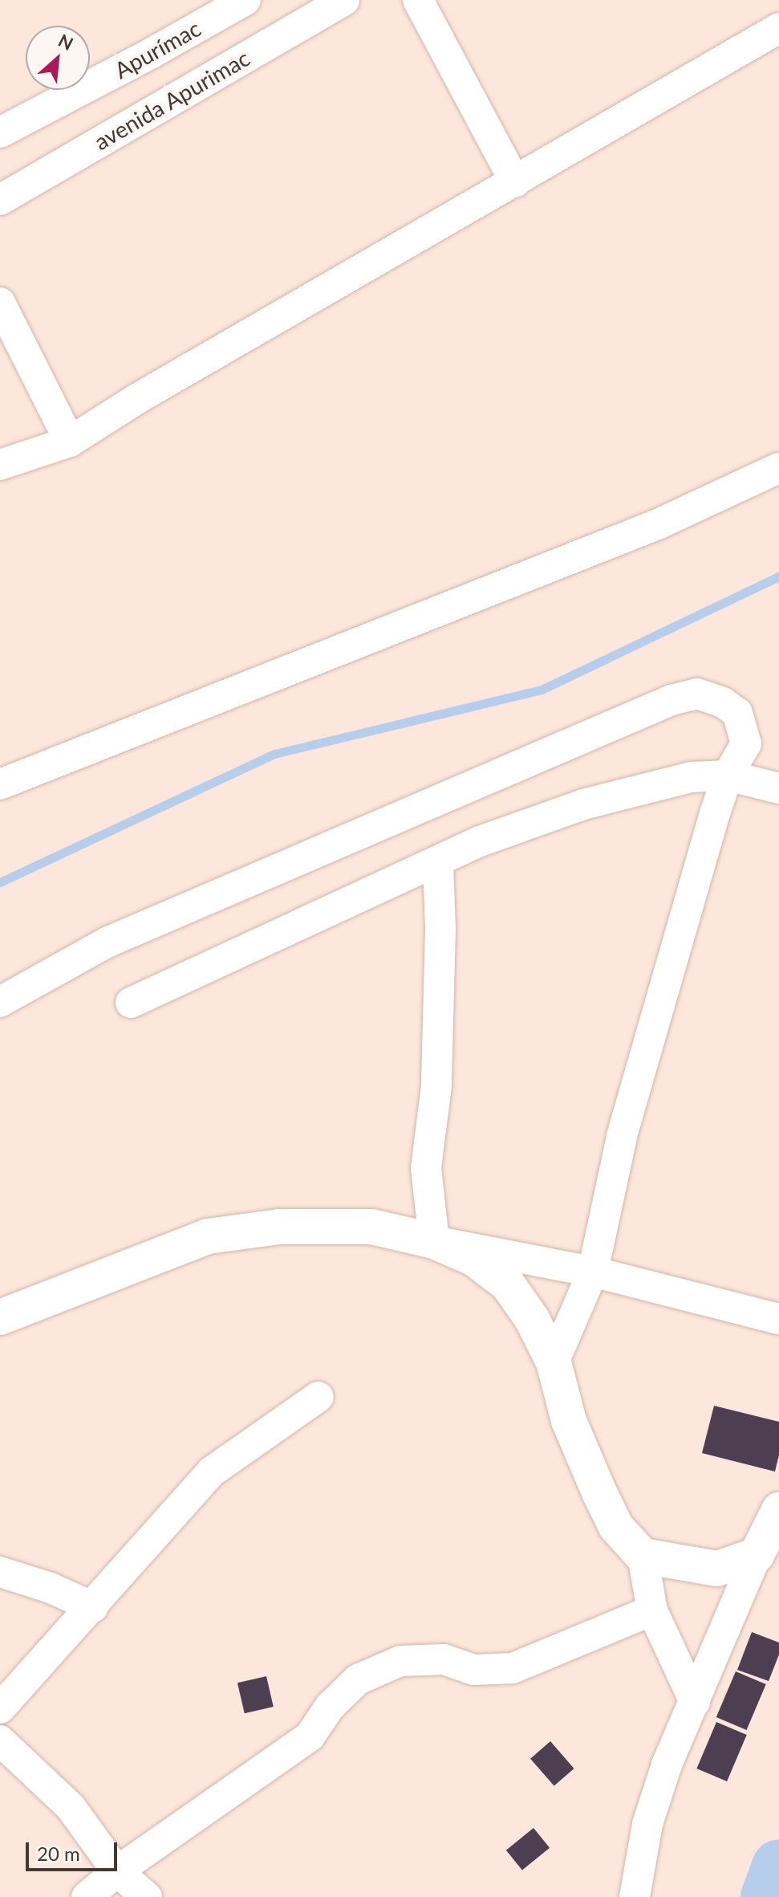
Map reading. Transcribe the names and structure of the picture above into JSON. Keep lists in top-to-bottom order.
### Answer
{
  "streets": {
    "street": ["Apurímac", "avenida Apurimac"]
  },
  "scale_bar": "20 m",
  "north": "top right"
}
